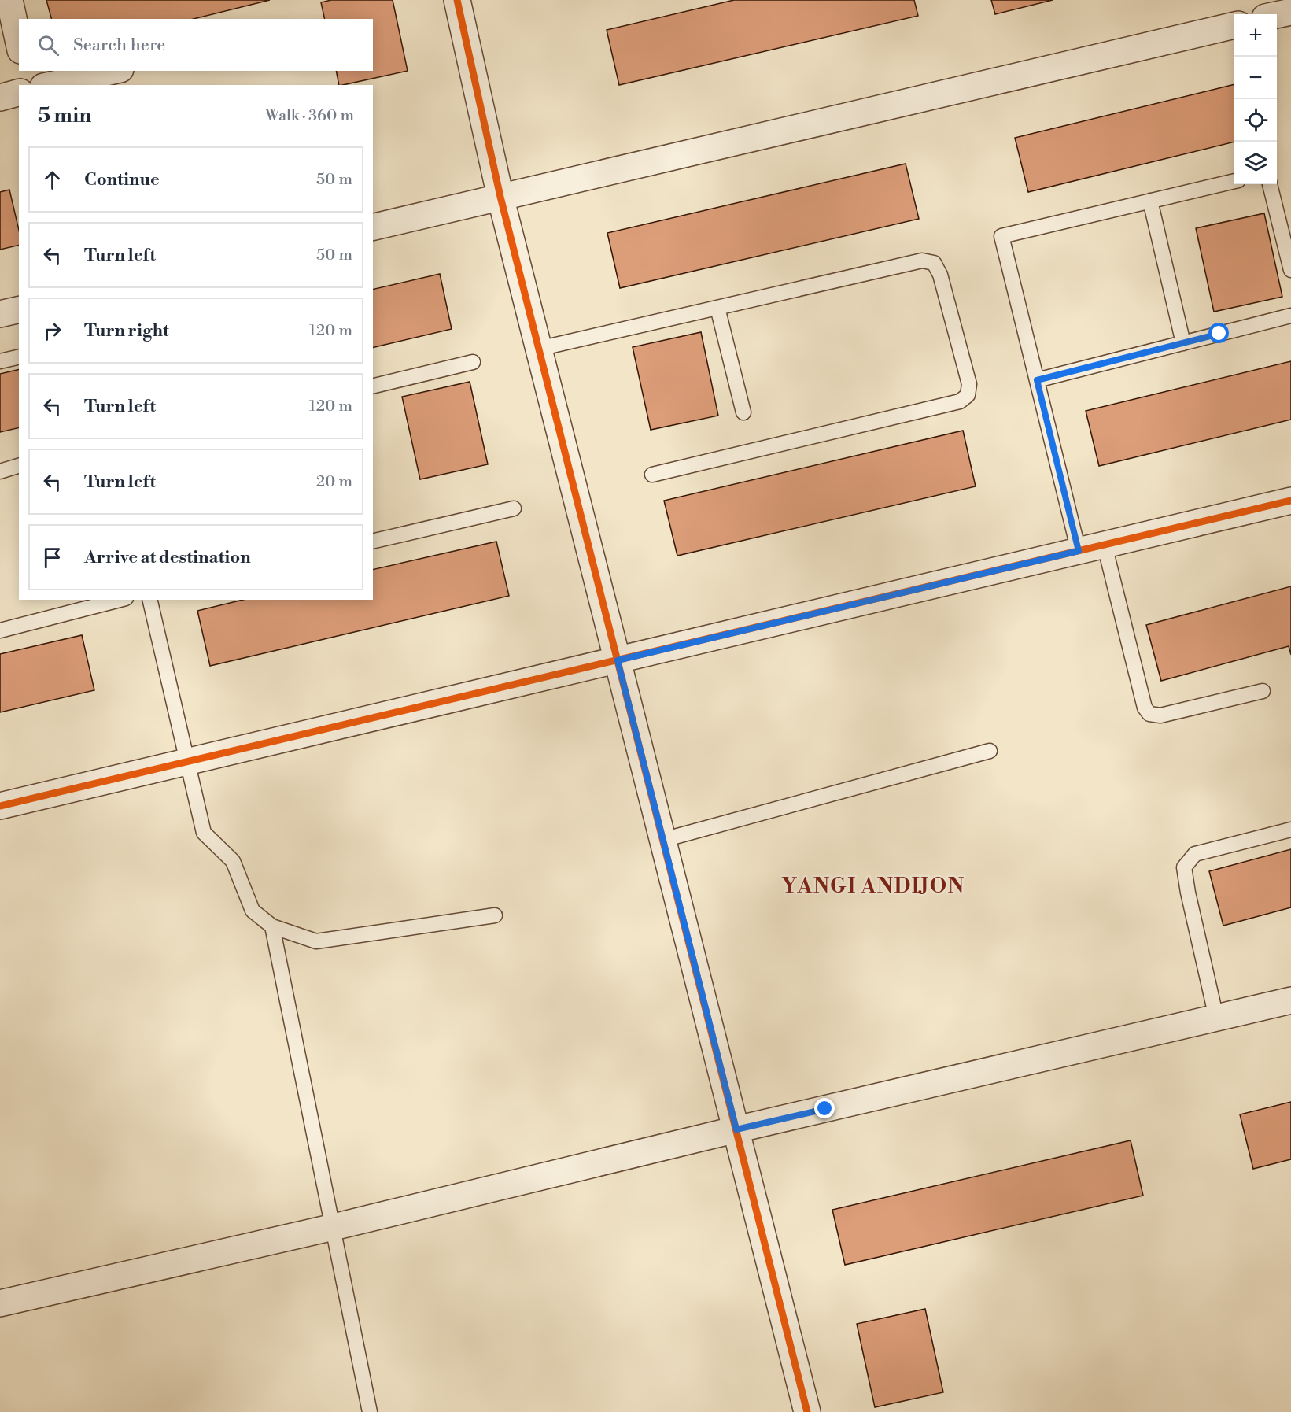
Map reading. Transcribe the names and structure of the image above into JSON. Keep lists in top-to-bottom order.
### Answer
{
  "districts": ["YANGI ANDIJON"],
  "page": {
    "map_buttons": ["+", "−"],
    "search": "Search here",
    "heading": ["5 min", "Walk · 360 m"],
    "list": [
      ["Continue", "50 m"],
      ["Turn left", "50 m"],
      ["Turn right", "120 m"],
      ["Turn left", "120 m"],
      ["Turn left", "20 m"],
      "Arrive at destination"
    ]
  }
}
